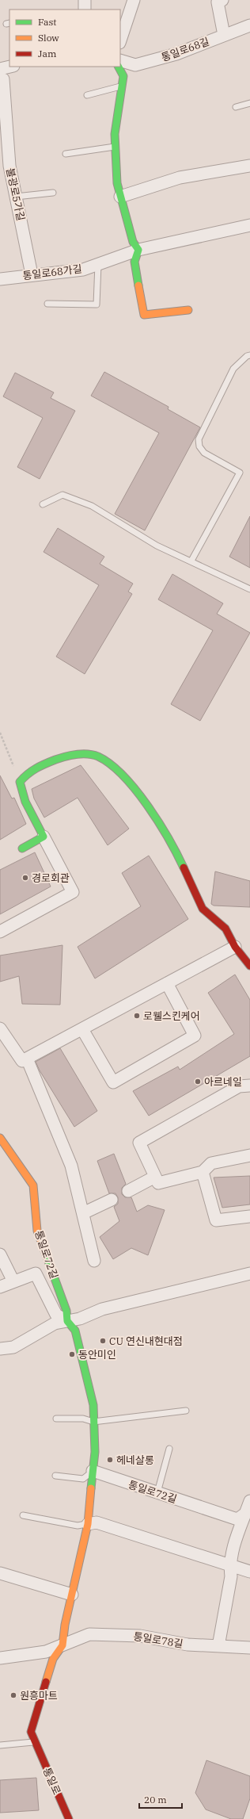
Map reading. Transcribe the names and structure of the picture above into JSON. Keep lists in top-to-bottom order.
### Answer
{
  "streets": {
    "street": [
      "통일로68길",
      "불광로5가길",
      "통일로68가길",
      "통일로72길",
      "통일로78길",
      "통일로"
    ]
  },
  "crossings": [
    ["불광로5가길", "통일로68가길"]
  ],
  "places": [
    "경로회관",
    "로웰스킨케어",
    "아르네일",
    "CU 연신내현대점",
    "동안미인",
    "헤네살롱",
    "원흥마트"
  ],
  "legend": ["Fast", "Slow", "Jam"],
  "scale_bar": "20 m"
}
